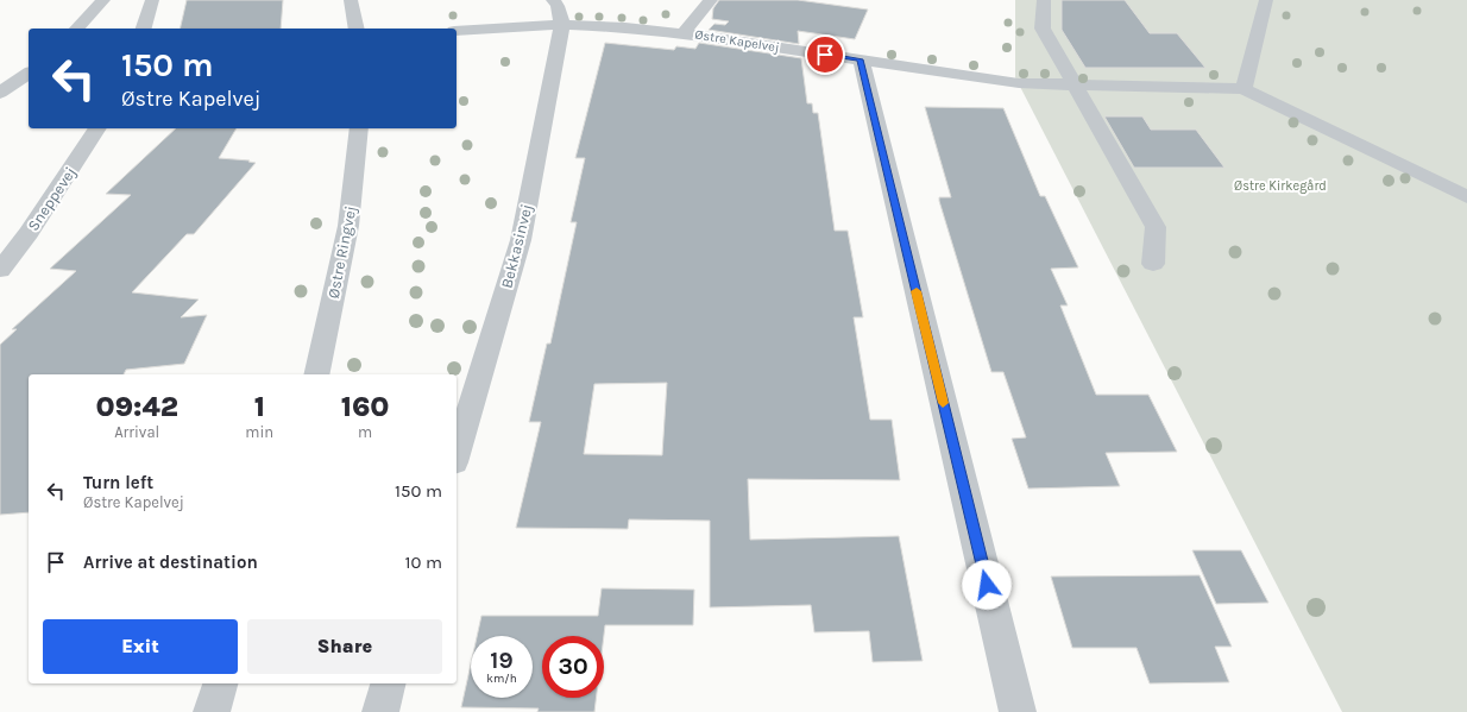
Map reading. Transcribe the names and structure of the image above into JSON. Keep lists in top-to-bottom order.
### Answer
{
  "streets": {
    "street": [
      "Østre Kapelvej",
      "Sneppevej",
      "Bekkasinvej",
      "Østre Ringvej"
    ]
  },
  "crossings": [
    ["Østre Kapelvej", "Bekkasinvej"]
  ],
  "parks": ["Østre Kirkegård"],
  "page": {
    "turn": ["150 m", "Østre Kapelvej"],
    "eta": [
      "09:42",
      "Arrival",
      "1",
      "min",
      "160",
      "m"
    ],
    "list": [
      {
        "name": "Turn left",
        "note": "Østre Kapelvej",
        "value": "150 m"
      },
      {
        "name": "Arrive at destination",
        "value": "10 m"
      }
    ],
    "buttons": ["Exit", "Share"],
    "speed": "19 km/h",
    "limit": "30"
  }
}
